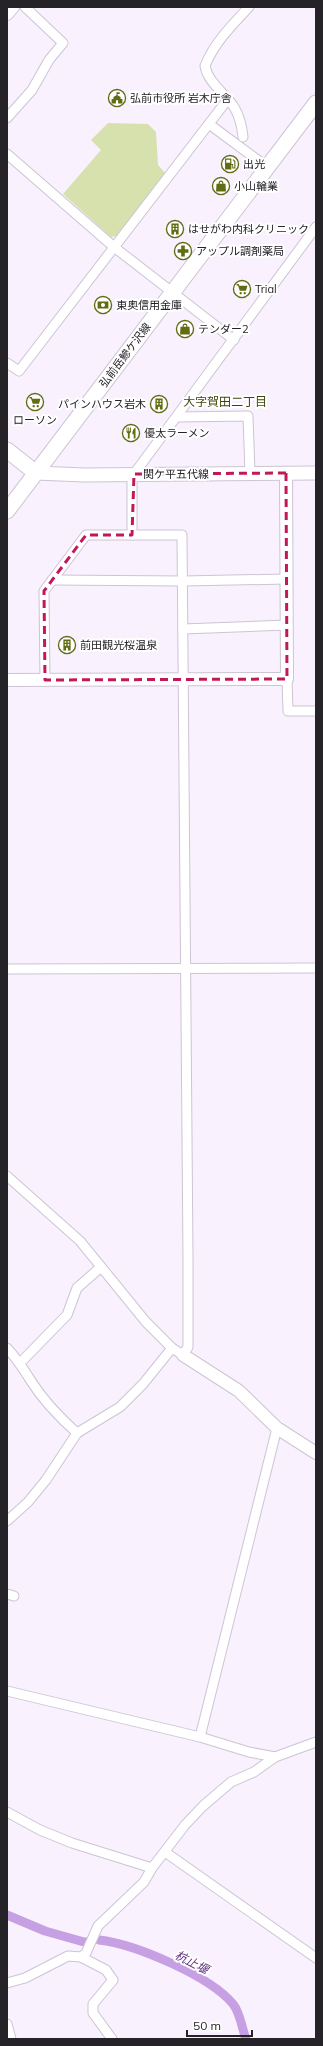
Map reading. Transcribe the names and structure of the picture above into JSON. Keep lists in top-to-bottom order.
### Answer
{
  "streets": {
    "main road": ["弘前岳鰺ケ沢線", "関ケ平五代線"]
  },
  "crossings": [
    ["弘前岳鰺ケ沢線", "関ケ平五代線"]
  ],
  "districts": ["大字賀田二丁目"],
  "water": ["杭止堰"],
  "places": {
    "public building": ["弘前市役所 岩木庁舎"],
    "fuel station": ["出光"],
    "shop": ["小山輪業", "テンダー2"],
    "building": ["はせがわ内科クリニック", "パインハウス岩木", "前田観光桜温泉"],
    "pharmacy": ["アップル調剤薬局"],
    "supermarket": ["Trial", "ローソン"],
    "bank": ["東奥信用金庫"],
    "restaurant": ["優太ラーメン"]
  },
  "scale_bar": "50 m"
}
